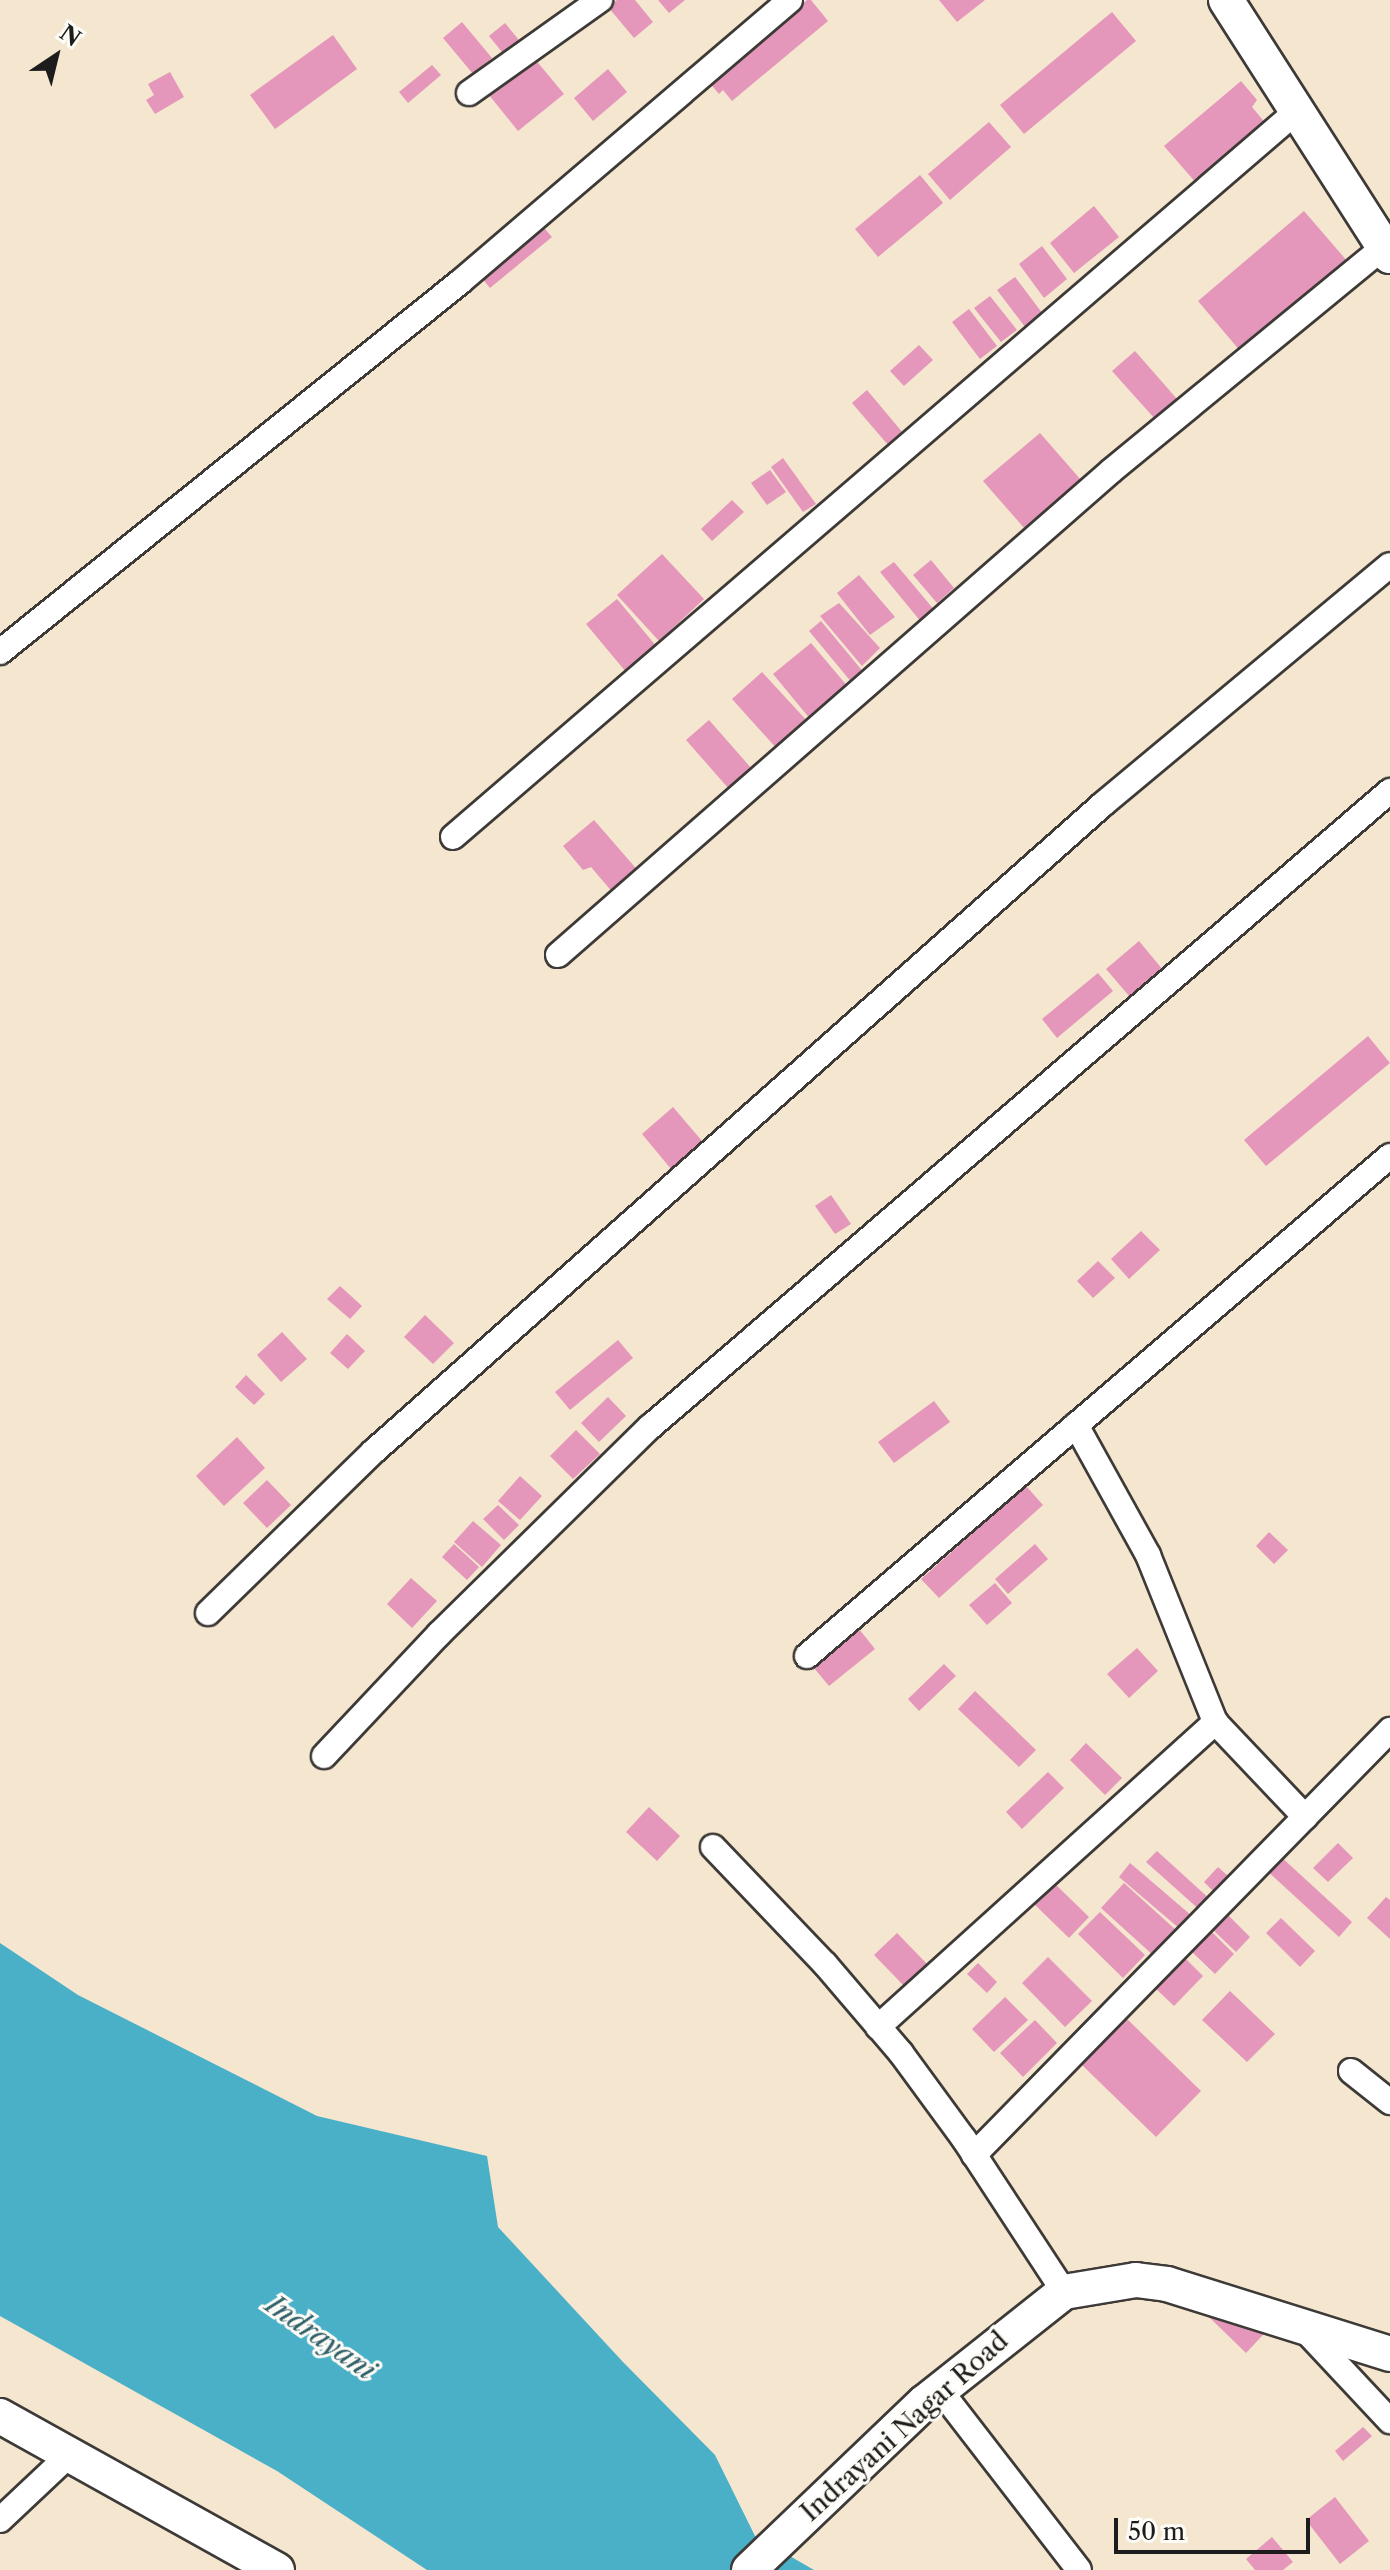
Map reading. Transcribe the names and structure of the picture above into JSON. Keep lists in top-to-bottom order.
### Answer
{
  "streets": {
    "street": ["Indrayani Nagar Road"]
  },
  "water": ["Indrayani"],
  "scale_bar": "50 m",
  "north": "top right"
}
